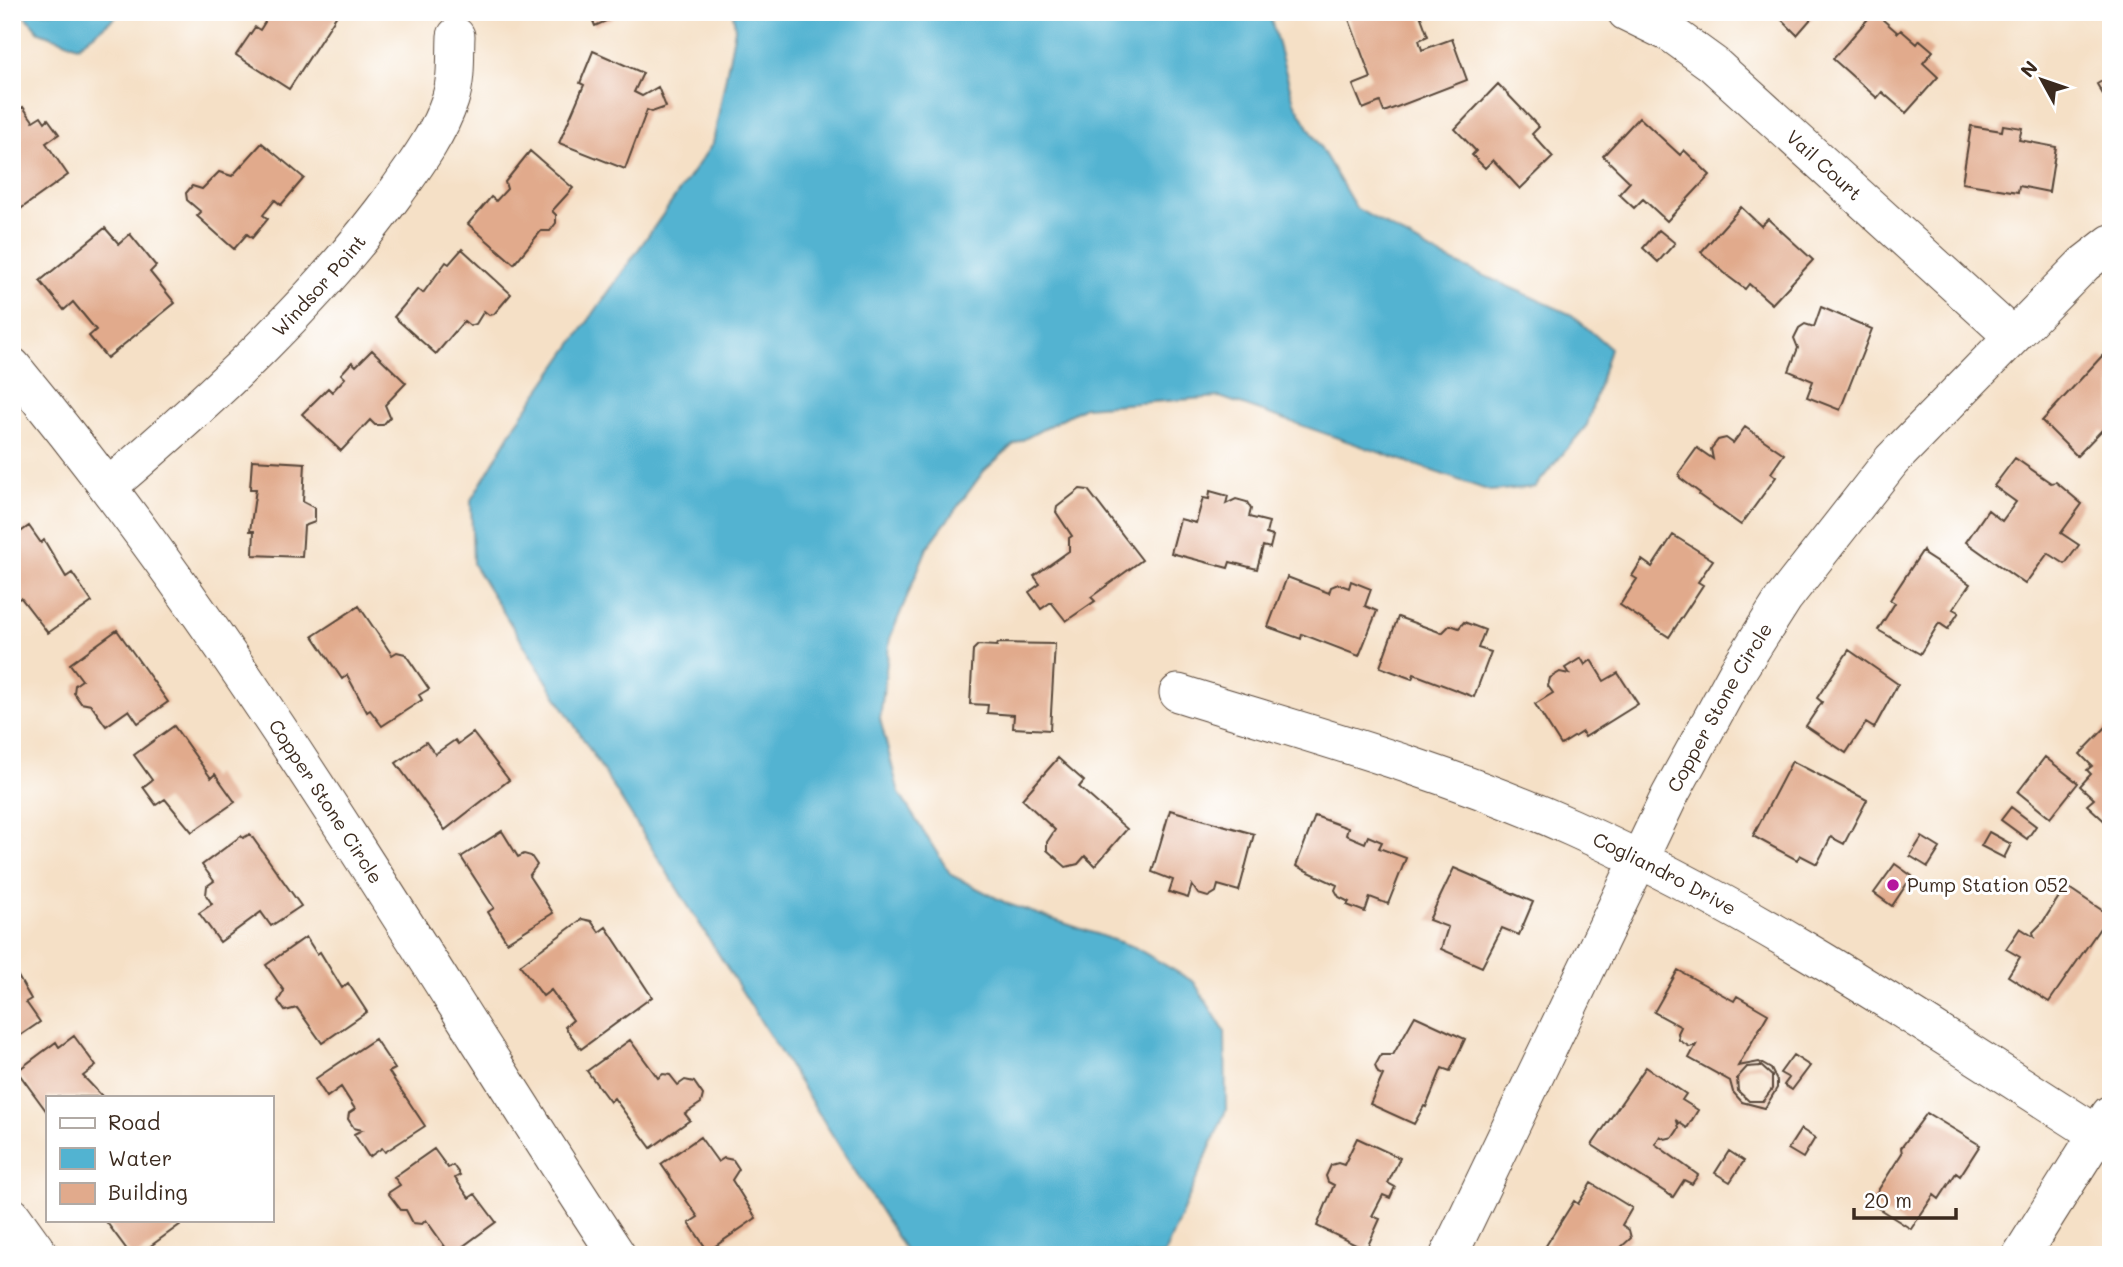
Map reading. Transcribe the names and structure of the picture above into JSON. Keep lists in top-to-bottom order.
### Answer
{
  "streets": {
    "street": [
      "Vail Court",
      "Windsor Point",
      "Copper Stone Circle",
      "Cogliandro Drive"
    ]
  },
  "crossings": [
    ["Vail Court", "Copper Stone Circle"],
    ["Windsor Point", "Copper Stone Circle"],
    ["Copper Stone Circle", "Cogliandro Drive"]
  ],
  "places": ["Pump Station 052"],
  "legend": ["Road", "Water", "Building"],
  "scale_bar": "20 m",
  "north": "top left"
}
